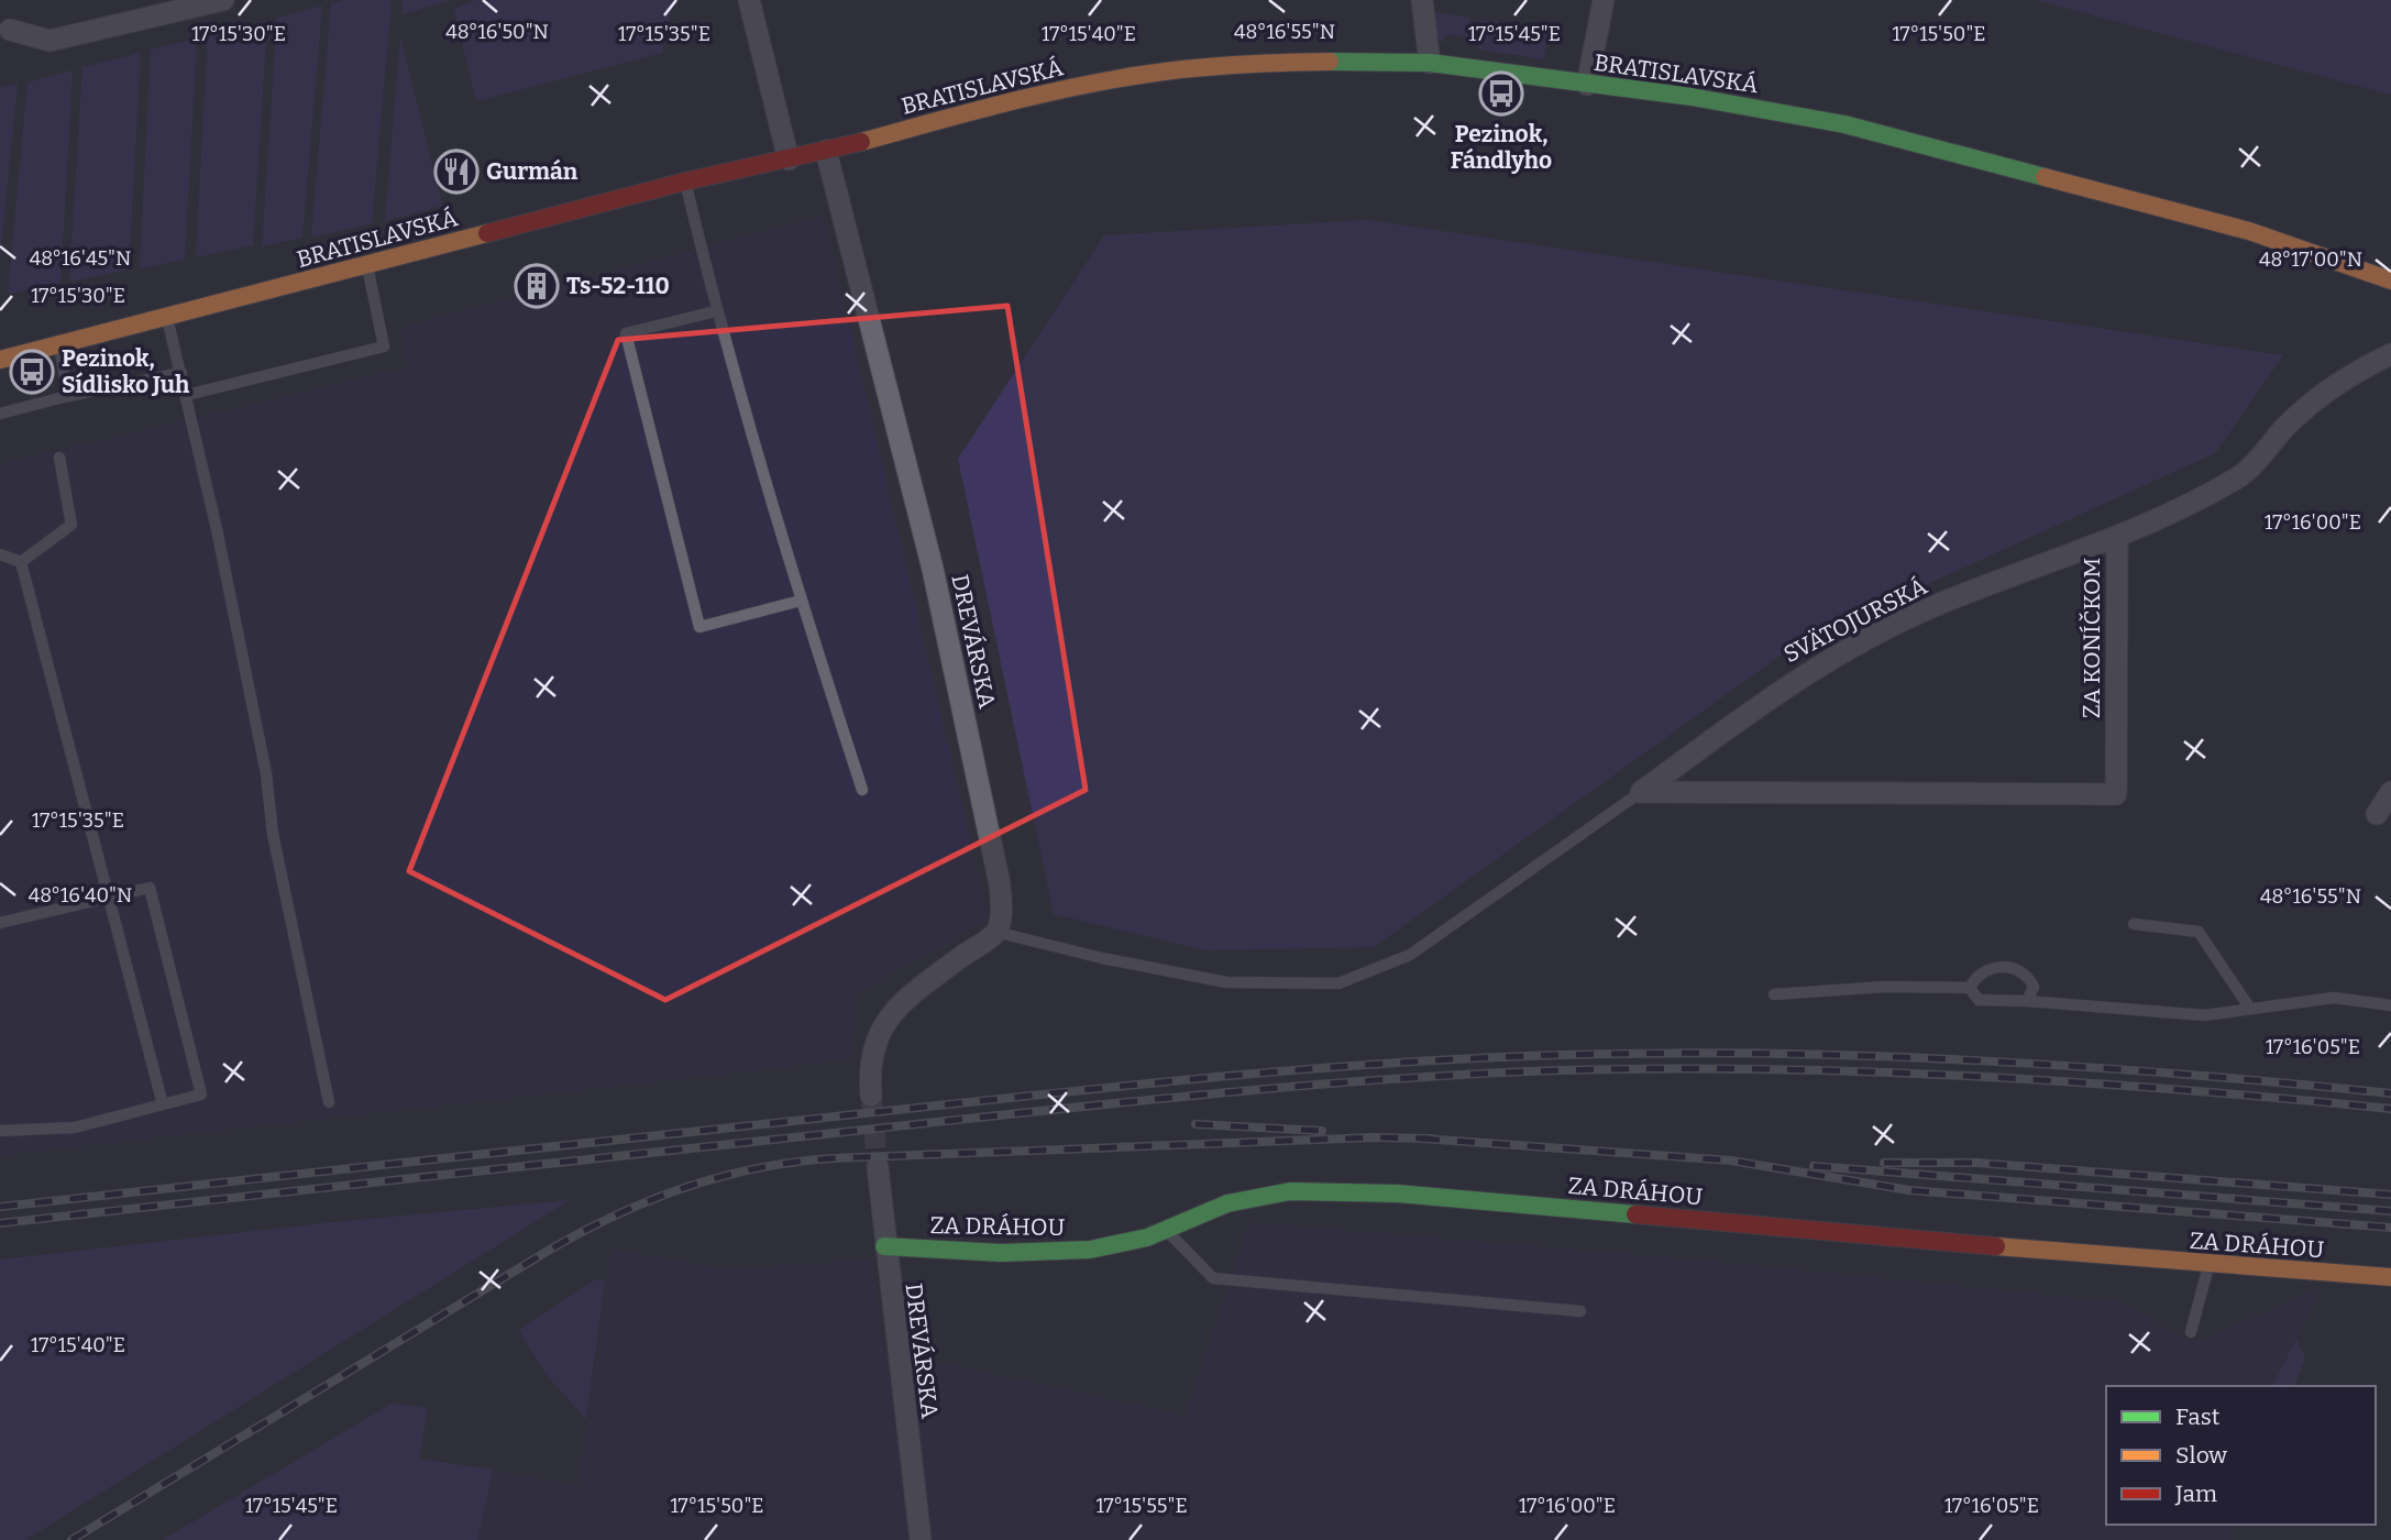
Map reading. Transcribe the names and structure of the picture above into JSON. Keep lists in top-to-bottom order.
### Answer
{
  "streets": {
    "main road": ["BRATISLAVSKÁ", "ZA DRÁHOU"],
    "street": ["SVÄTOJURSKÁ", "ZA KONÍČKOM", "DREVÁRSKA"]
  },
  "crossings": [
    ["BRATISLAVSKÁ", "DREVÁRSKA"],
    ["SVÄTOJURSKÁ", "ZA KONÍČKOM"],
    ["DREVÁRSKA", "ZA DRÁHOU"]
  ],
  "places": {
    "bus stop": ["Pezinok, Fándlyho", "Pezinok, Sídlisko Juh"],
    "restaurant": ["Gurmán"],
    "building": ["Ts-52-110"]
  },
  "legend": ["Fast", "Slow", "Jam"],
  "coordinates": [
    "48°16'50\"N",
    "48°16'55\"N",
    "17°15'30\"E",
    "17°15'35\"E",
    "17°15'40\"E",
    "17°15'45\"E",
    "17°15'50\"E",
    "48°16'45\"N",
    "48°17'00\"N",
    "17°16'00\"E",
    "48°16'40\"N",
    "17°16'05\"E",
    "17°15'55\"E"
  ]
}
